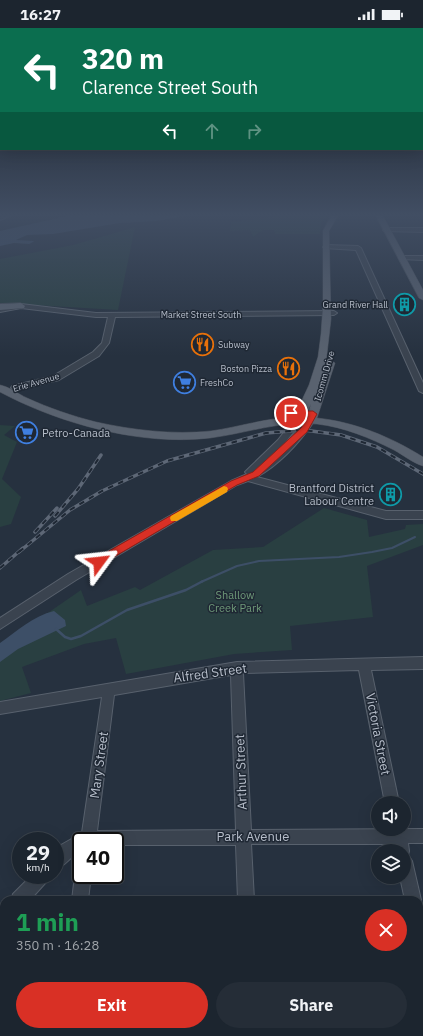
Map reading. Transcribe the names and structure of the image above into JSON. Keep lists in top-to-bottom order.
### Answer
{
  "streets": {
    "main road": ["Icomm Drive", "Erie Avenue"],
    "street": [
      "Market Street South",
      "Alfred Street",
      "Victoria Street",
      "Mary Street",
      "Arthur Street",
      "Park Avenue"
    ]
  },
  "crossings": [
    ["Market Street South", "Icomm Drive"],
    ["Market Street South", "Erie Avenue"],
    ["Alfred Street", "Victoria Street"],
    ["Alfred Street", "Mary Street"],
    ["Alfred Street", "Arthur Street"],
    ["Arthur Street", "Park Avenue"]
  ],
  "parks": ["Shallow Creek Park"],
  "places": {
    "building": ["Grand River Hall", "Brantford District Labour Centre"],
    "restaurant": ["Subway", "Boston Pizza"],
    "supermarket": ["FreshCo", "Petro-Canada"]
  },
  "page": {
    "status": "16:27",
    "turn": ["320 m", "Clarence Street South"],
    "speed": "29 km/h",
    "limit": "40",
    "heading": ["1 min", "350 m · 16:28"],
    "buttons": ["Exit", "Share"]
  }
}
